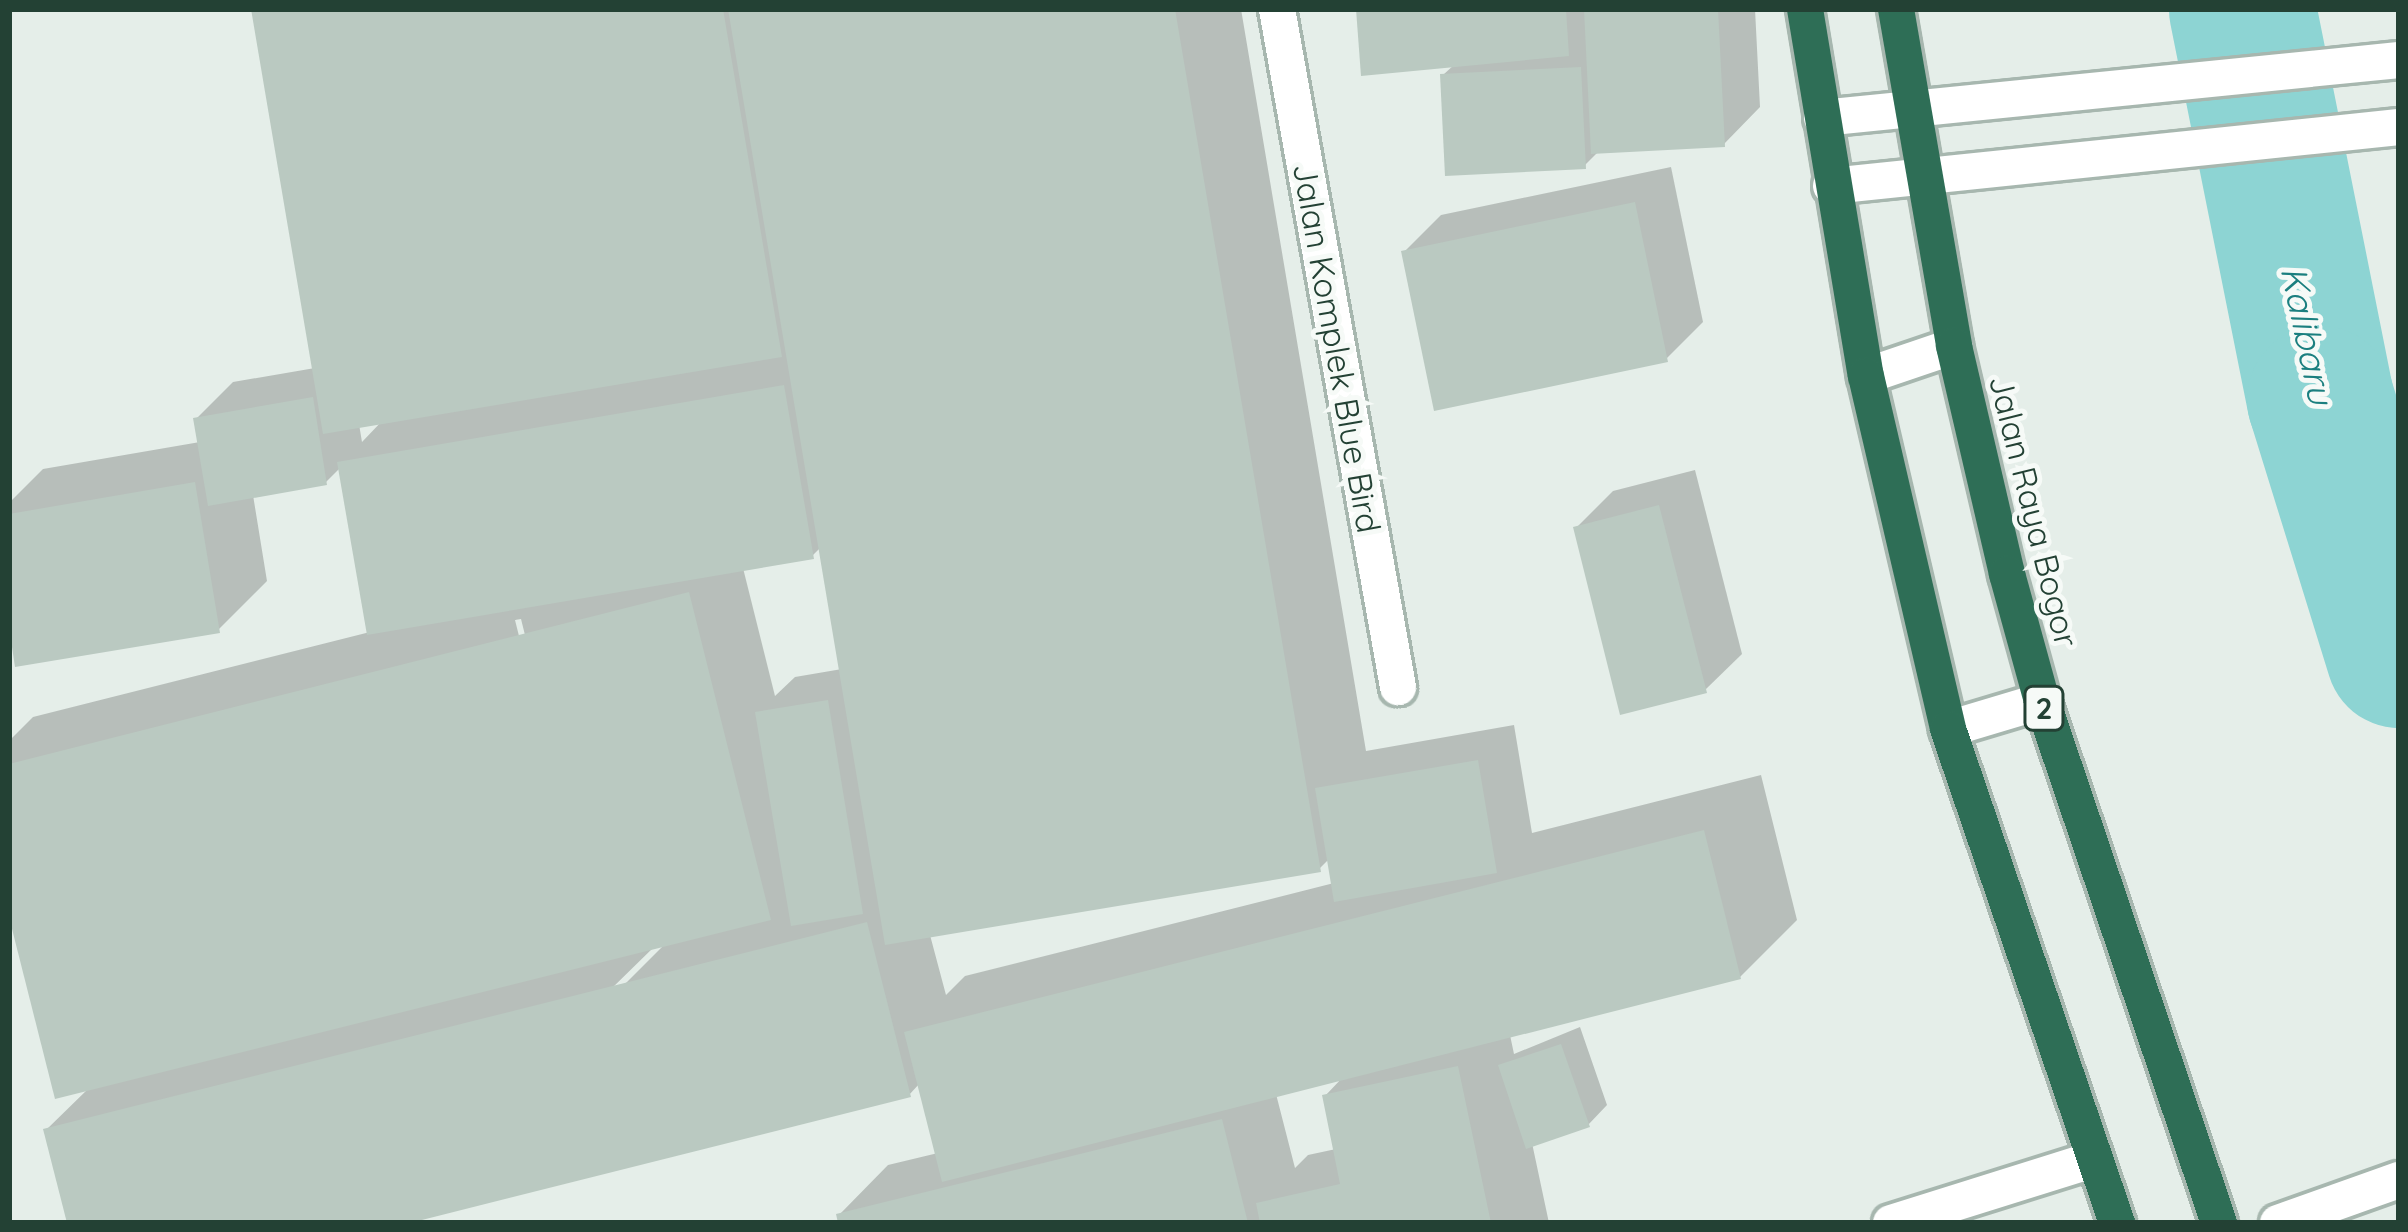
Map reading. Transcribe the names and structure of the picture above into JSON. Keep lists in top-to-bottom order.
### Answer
{
  "streets": {
    "highway": ["Jalan Raya Bogor", "2"],
    "street": ["Jalan Komplek Blue Bird"]
  },
  "water": ["Kalibaru"]
}
